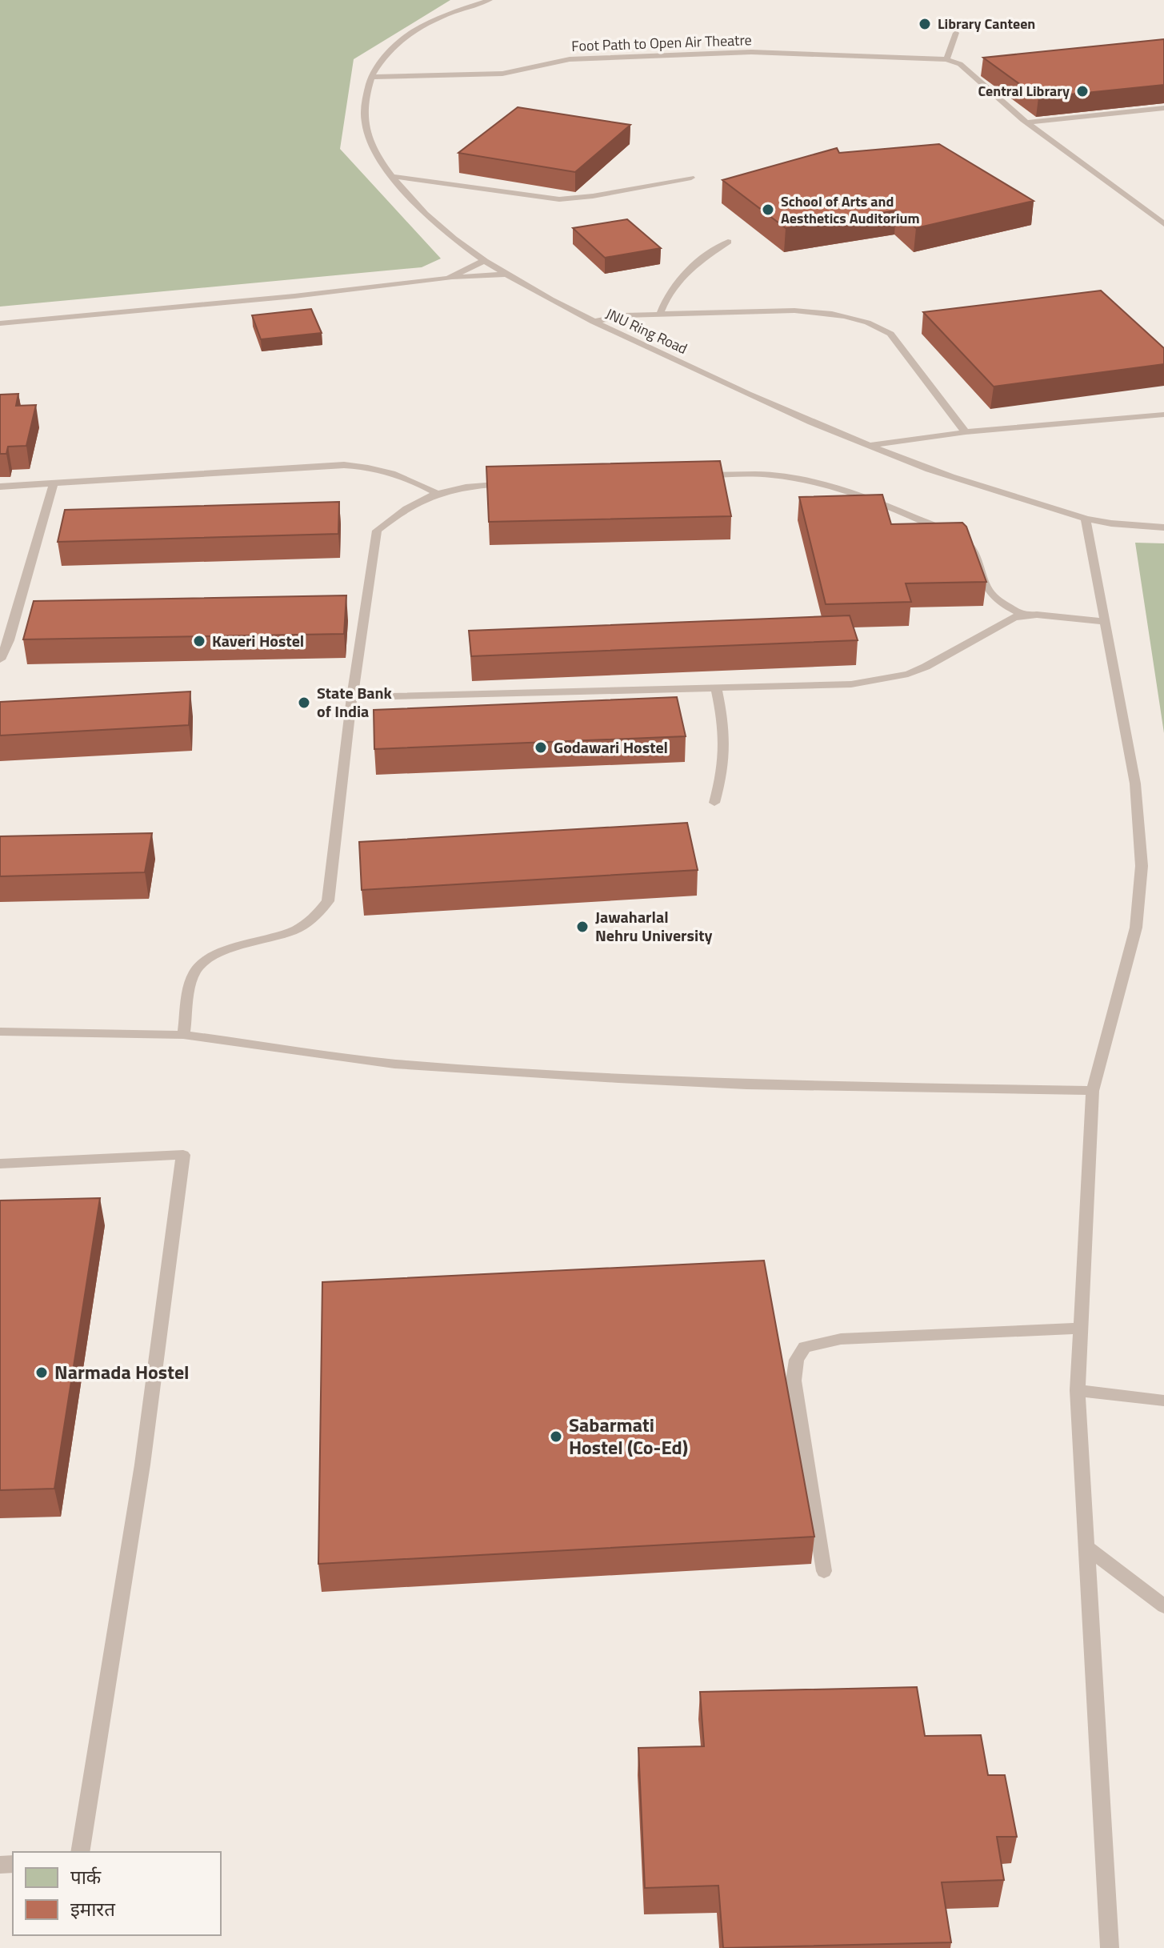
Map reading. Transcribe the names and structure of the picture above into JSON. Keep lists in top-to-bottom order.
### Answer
{
  "streets": {
    "lane": ["Foot Path to Open Air Theatre", "JNU Ring Road"]
  },
  "crossings": [
    ["Foot Path to Open Air Theatre", "JNU Ring Road"]
  ],
  "places": [
    "Library Canteen",
    "Central Library",
    "School of Arts and Aesthetics Auditorium",
    "Kaveri Hostel",
    "State Bank of India",
    "Godawari Hostel",
    "Jawaharlal Nehru University",
    "Narmada Hostel",
    "Sabarmati Hostel (Co-Ed)"
  ],
  "legend": ["पार्क", "इमारत"]
}
